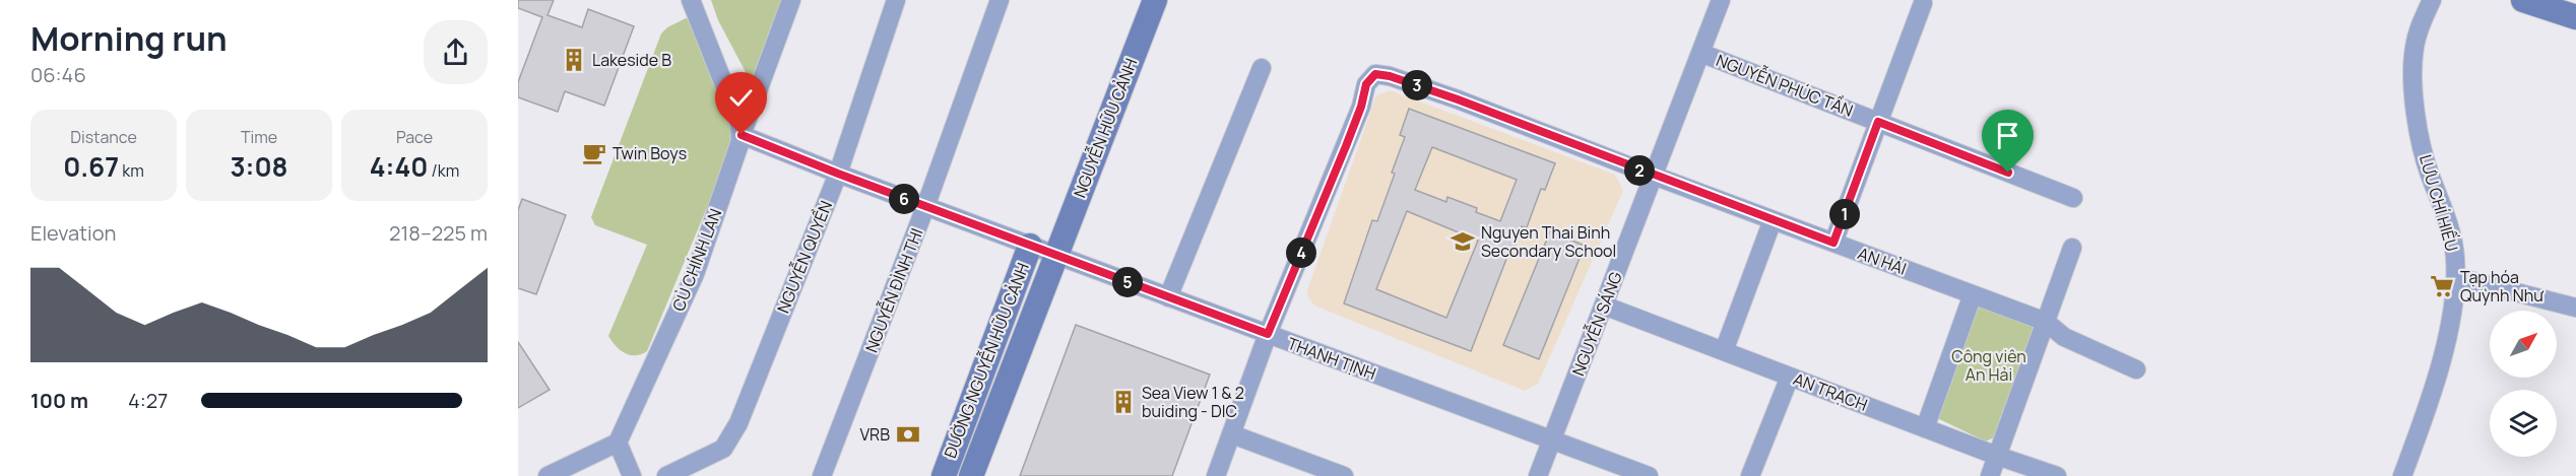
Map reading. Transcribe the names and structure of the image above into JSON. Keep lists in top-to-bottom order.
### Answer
{
  "streets": {
    "main road": ["NGUYỄN HỮU CẢNH", "ĐƯỜNG NGUYỄN HỮU CẢNH"],
    "street": [
      "NGUYỄN PHÚC TẦN",
      "LƯU CHÍ HIẾU",
      "NGUYỄN QUYỀN",
      "CÙ CHÍNH LAN",
      "AN HẢI",
      "NGUYỄN ĐÌNH THI",
      "NGUYỄN SÁNG",
      "THANH TỊNH",
      "AN TRẠCH"
    ]
  },
  "crossings": [
    ["NGUYỄN PHÚC TẦN", "NGUYỄN SÁNG"],
    ["NGUYỄN HỮU CẢNH", "THANH TỊNH"],
    ["NGUYỄN HỮU CẢNH", "ĐƯỜNG NGUYỄN HỮU CẢNH"],
    ["NGUYỄN QUYỀN", "THANH TỊNH"],
    ["CÙ CHÍNH LAN", "THANH TỊNH"],
    ["AN HẢI", "NGUYỄN SÁNG"],
    ["AN HẢI", "THANH TỊNH"],
    ["NGUYỄN ĐÌNH THI", "THANH TỊNH"],
    ["NGUYỄN SÁNG", "THANH TỊNH"],
    ["NGUYỄN SÁNG", "AN TRẠCH"],
    ["THANH TỊNH", "ĐƯỜNG NGUYỄN HỮU CẢNH"]
  ],
  "parks": ["Công viên An Hải"],
  "places": {
    "building": ["Lakeside B", "Sea View 1 & 2 buiding - DIC"],
    "cafe": ["Twin Boys"],
    "school or university": ["Nguyen Thai Binh Secondary School"],
    "supermarket": ["Tạp hóa Quỳnh Như"],
    "bank": ["VRB"]
  },
  "north": "top right",
  "page": {
    "heading": ["Morning run", "06:46"],
    "pins": [
      "3",
      "2",
      "6",
      "1",
      "4",
      "5"
    ],
    "stats": [
      ["Distance", "0.67 km"],
      ["Time", "3:08"],
      ["Pace", "4:40 /km"]
    ],
    "chart": ["Elevation", "218–225 m"],
    "list": [
      {
        "name": "100 m",
        "note": "4:27"
      }
    ]
  }
}
